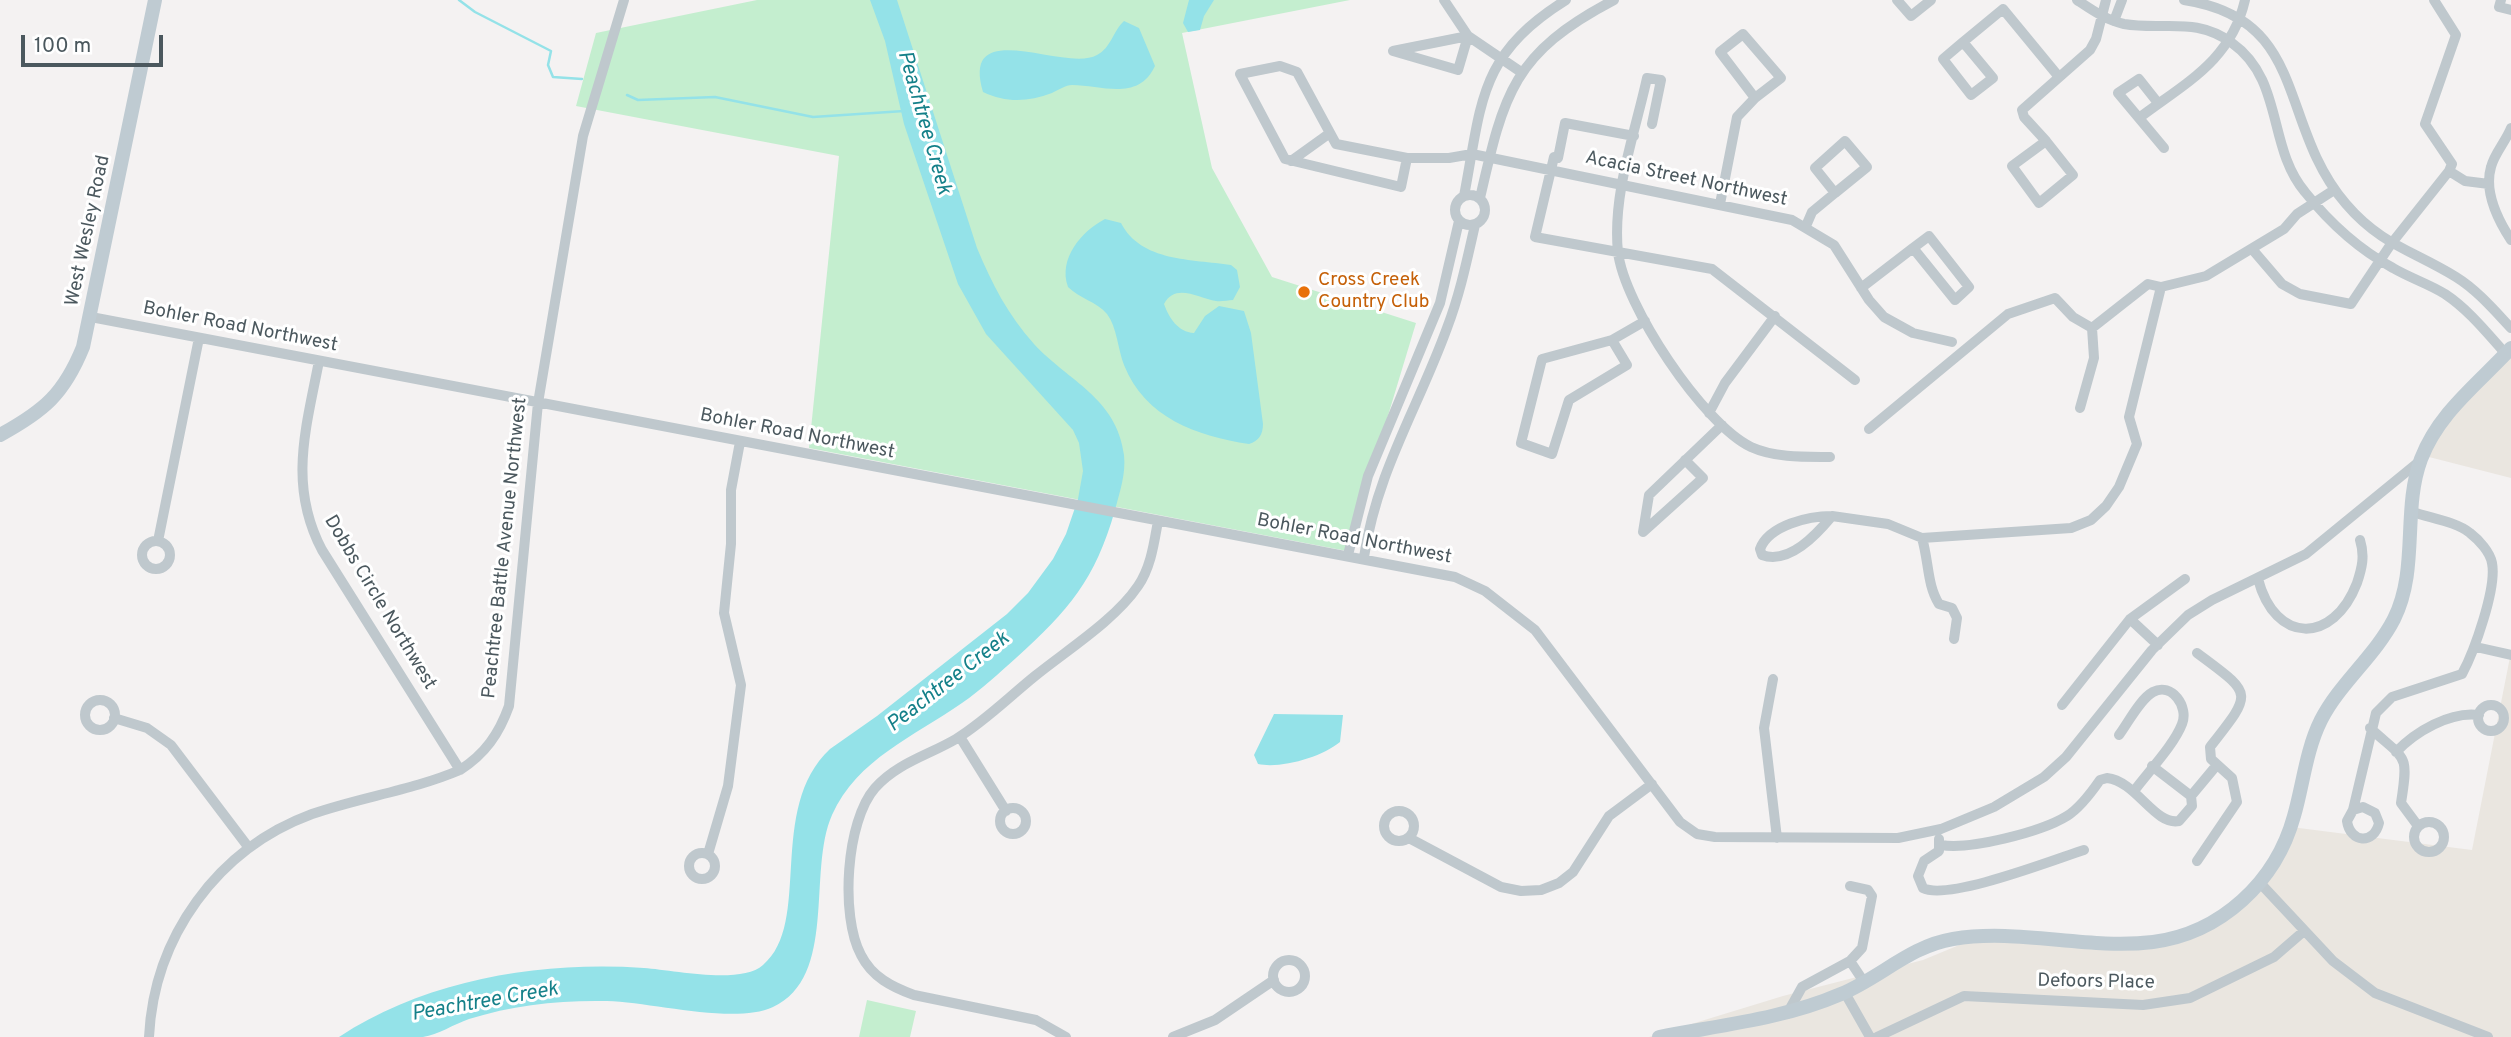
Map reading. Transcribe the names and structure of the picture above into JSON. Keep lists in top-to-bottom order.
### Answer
{
  "streets": {
    "street": [
      "Acacia Street Northwest",
      "West Wesley Road",
      "Bohler Road Northwest",
      "Peachtree Battle Avenue Northwest",
      "Dobbs Circle Northwest",
      "Defoors Place"
    ]
  },
  "crossings": [
    ["West Wesley Road", "Bohler Road Northwest"],
    ["Bohler Road Northwest", "Peachtree Battle Avenue Northwest"],
    ["Bohler Road Northwest", "Dobbs Circle Northwest"],
    ["Peachtree Battle Avenue Northwest", "Dobbs Circle Northwest"]
  ],
  "water": ["Peachtree Creek"],
  "places": ["Cross Creek Country Club"],
  "scale_bar": "100 m"
}
